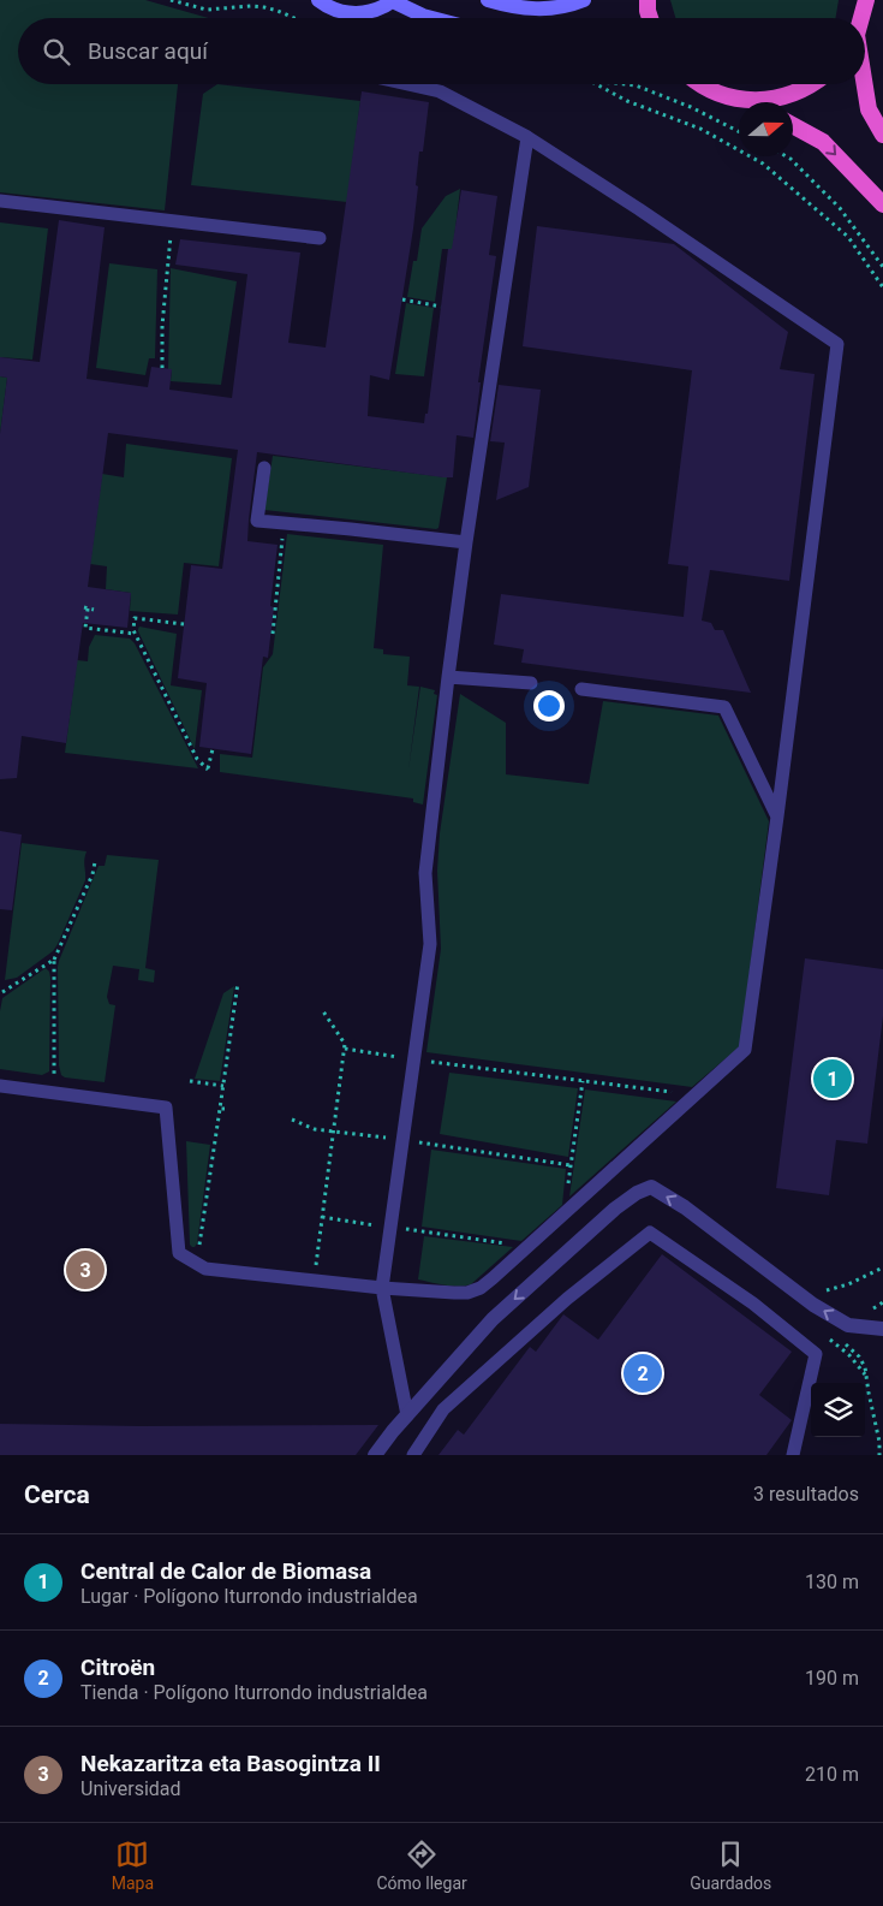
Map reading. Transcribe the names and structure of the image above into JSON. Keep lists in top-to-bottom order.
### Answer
{
  "north": "right",
  "page": {
    "search": "Buscar aquí",
    "pins": ["1", "3", "2"],
    "heading": ["Cerca", "3 resultados"],
    "list": [
      {
        "mark": "1",
        "name": "Central de Calor de Biomasa",
        "note": "Lugar · Polígono Iturrondo industrialdea",
        "value": "130 m"
      },
      {
        "mark": "2",
        "name": "Citroën",
        "note": "Tienda · Polígono Iturrondo industrialdea",
        "value": "190 m"
      },
      {
        "mark": "3",
        "name": "Nekazaritza eta Basogintza II",
        "note": "Universidad",
        "value": "210 m"
      }
    ],
    "nav": ["Mapa", "Cómo llegar", "Guardados"]
  }
}
